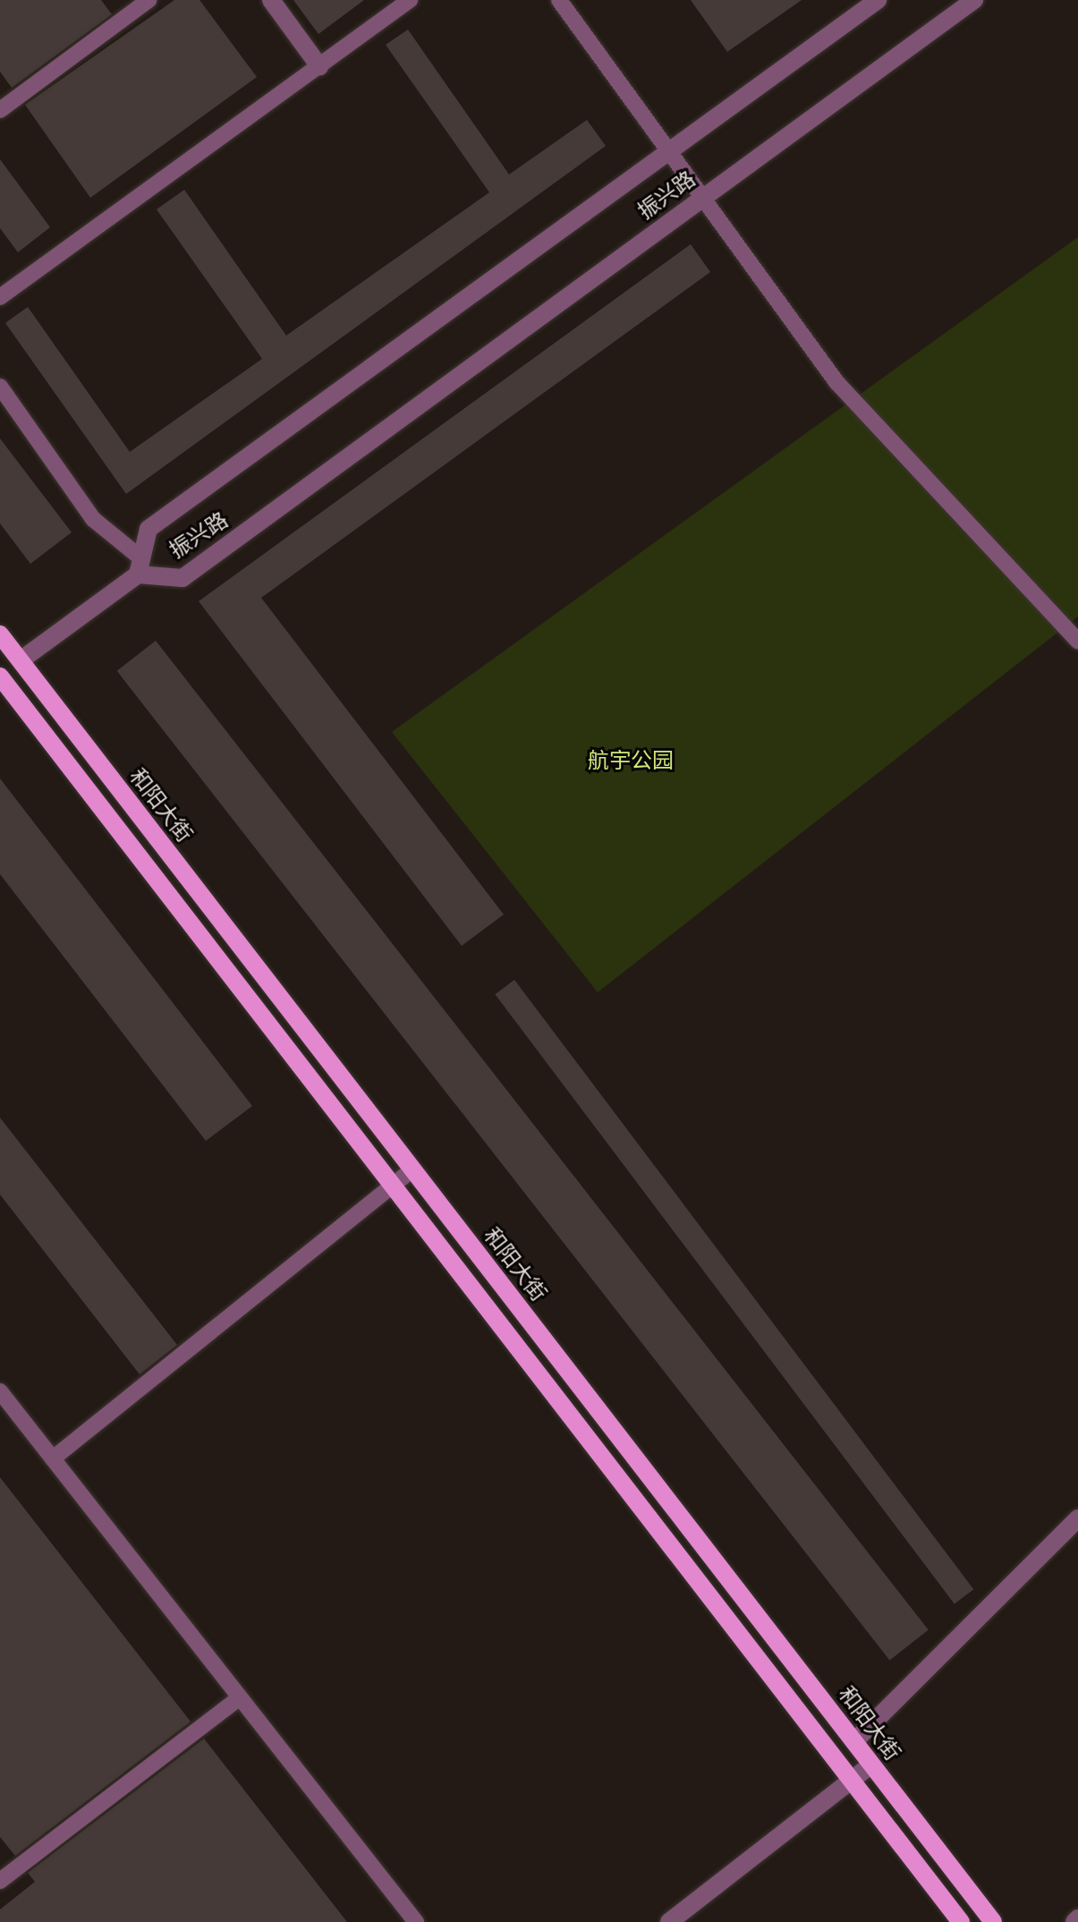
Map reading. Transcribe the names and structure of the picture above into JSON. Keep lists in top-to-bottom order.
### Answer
{
  "streets": {
    "main road": ["和阳大街"],
    "street": ["振兴路"]
  },
  "parks": ["航宇公园"]
}
